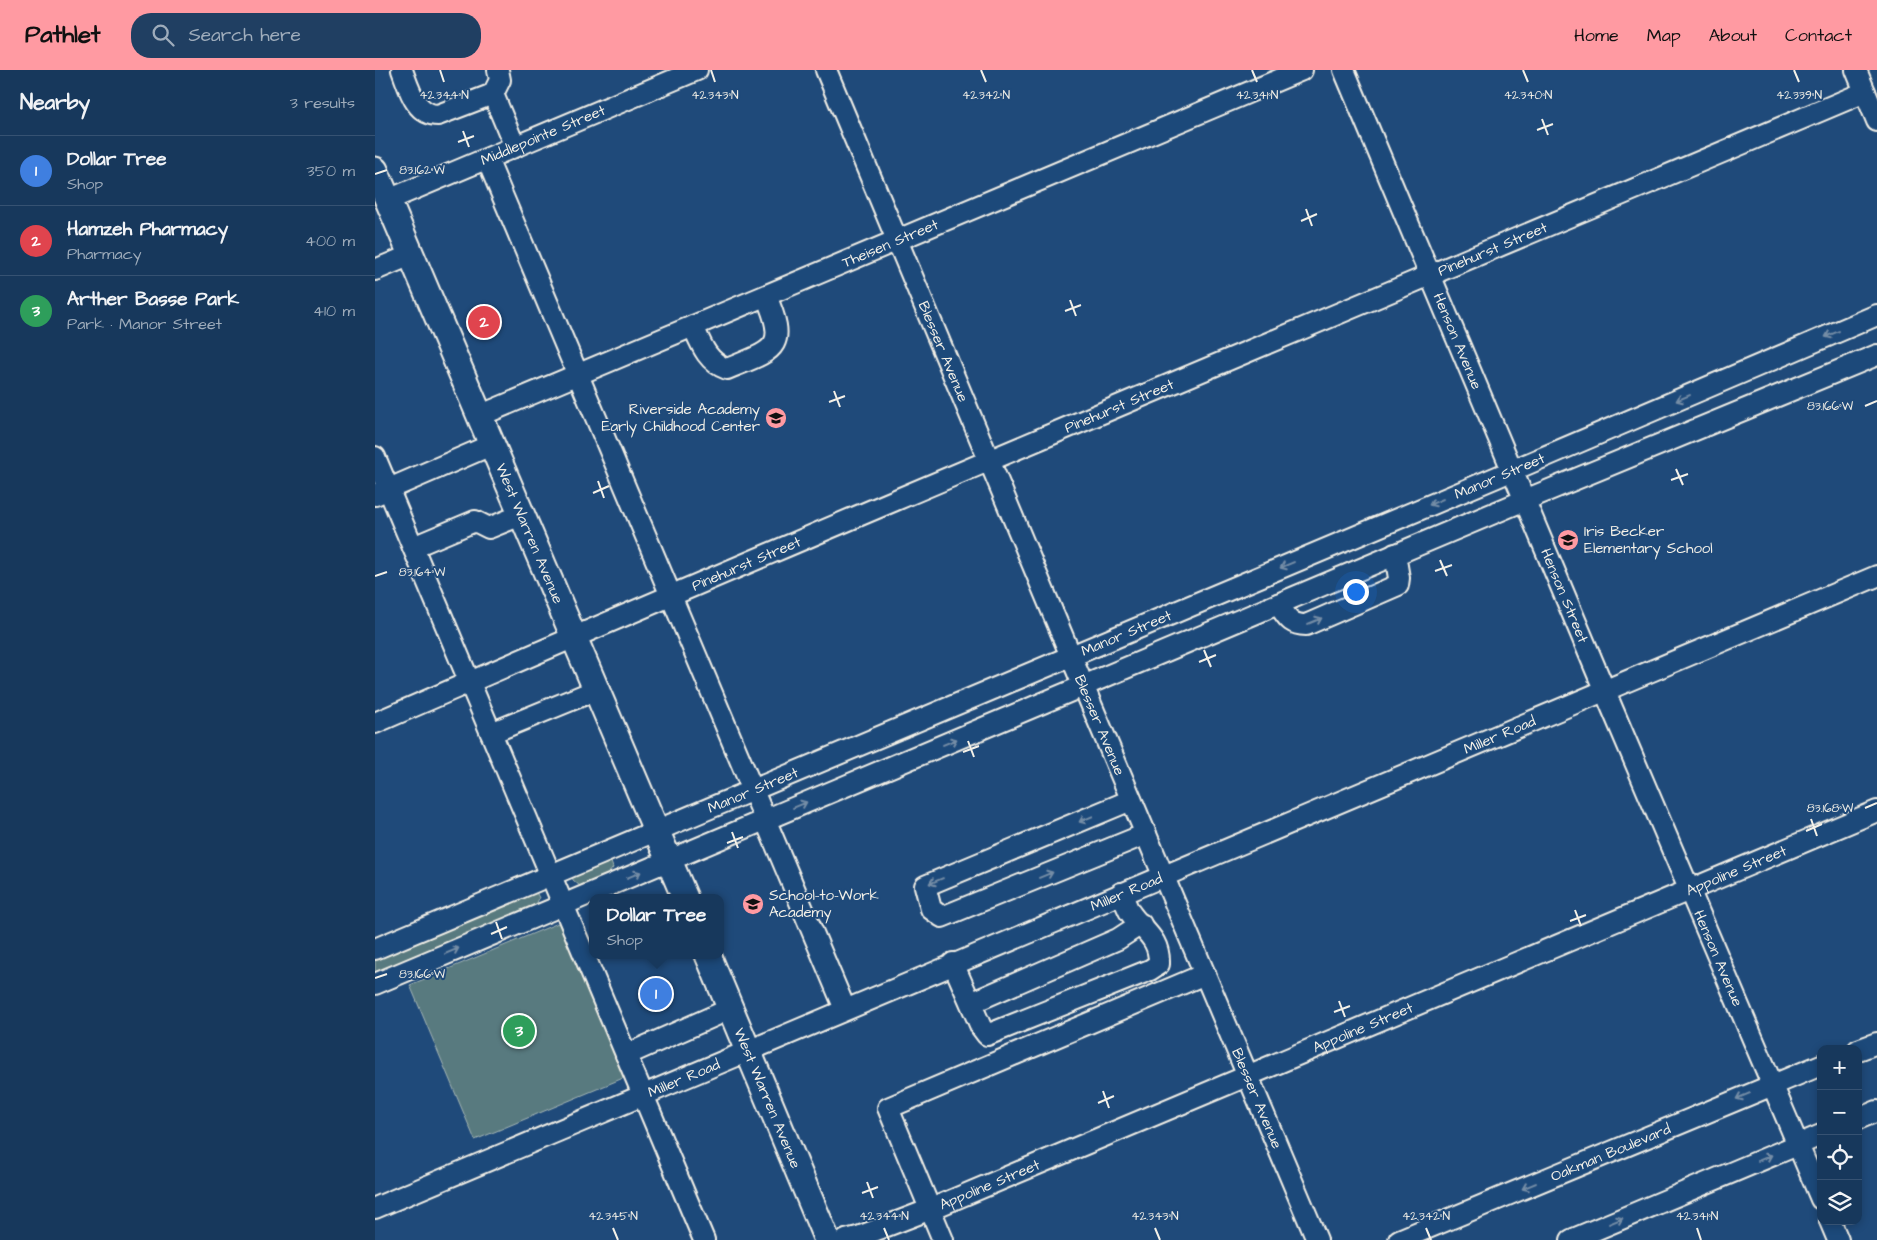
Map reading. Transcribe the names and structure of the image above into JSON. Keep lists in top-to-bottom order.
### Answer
{
  "streets": {
    "main road": ["West Warren Avenue"],
    "street": [
      "Middlepointe Street",
      "Theisen Street",
      "Pinehurst Street",
      "Henson Avenue",
      "Blesser Avenue",
      "Manor Street",
      "Henson Street",
      "Miller Road",
      "Appoline Street",
      "Oakman Boulevard"
    ]
  },
  "crossings": [
    ["Middlepointe Street", "West Warren Avenue"],
    ["Theisen Street", "Blesser Avenue"],
    ["Theisen Street", "West Warren Avenue"],
    ["Pinehurst Street", "Henson Avenue"],
    ["Pinehurst Street", "Blesser Avenue"],
    ["Pinehurst Street", "West Warren Avenue"],
    ["Henson Avenue", "Manor Street"],
    ["Henson Avenue", "Henson Street"],
    ["Henson Avenue", "Miller Road"],
    ["Henson Avenue", "Appoline Street"],
    ["Henson Avenue", "Oakman Boulevard"],
    ["Blesser Avenue", "Manor Street"],
    ["Blesser Avenue", "Miller Road"],
    ["Blesser Avenue", "Appoline Street"],
    ["Manor Street", "West Warren Avenue"],
    ["West Warren Avenue", "Miller Road"],
    ["Henson Street", "Miller Road"]
  ],
  "places": {
    "school or university": ["Riverside Academy Early Childhood Center", "Iris Becker Elementary School", "School-to-Work Academy"]
  },
  "page": {
    "header": "Pathlet",
    "search": "Search here",
    "nav": [
      "Home",
      "Map",
      "About",
      "Contact"
    ],
    "heading": ["Nearby", "3 results"],
    "list": [
      {
        "mark": "1",
        "name": "Dollar Tree",
        "note": "Shop",
        "value": "350 m"
      },
      {
        "mark": "2",
        "name": "Hamzeh Pharmacy",
        "note": "Pharmacy",
        "value": "400 m"
      },
      {
        "mark": "3",
        "name": "Arther Basse Park",
        "note": "Park · Manor Street",
        "value": "410 m"
      }
    ],
    "pins": ["2", "1", "3"],
    "popup": ["Dollar Tree", "Shop"],
    "map_buttons": ["+", "−"]
  },
  "coordinates": [
    "42.344°N",
    "42.343°N",
    "42.342°N",
    "42.341°N",
    "42.340°N",
    "42.339°N",
    "83.162°W",
    "83.166°W",
    "83.164°W",
    "83.168°W",
    "42.345°N"
  ]
}
